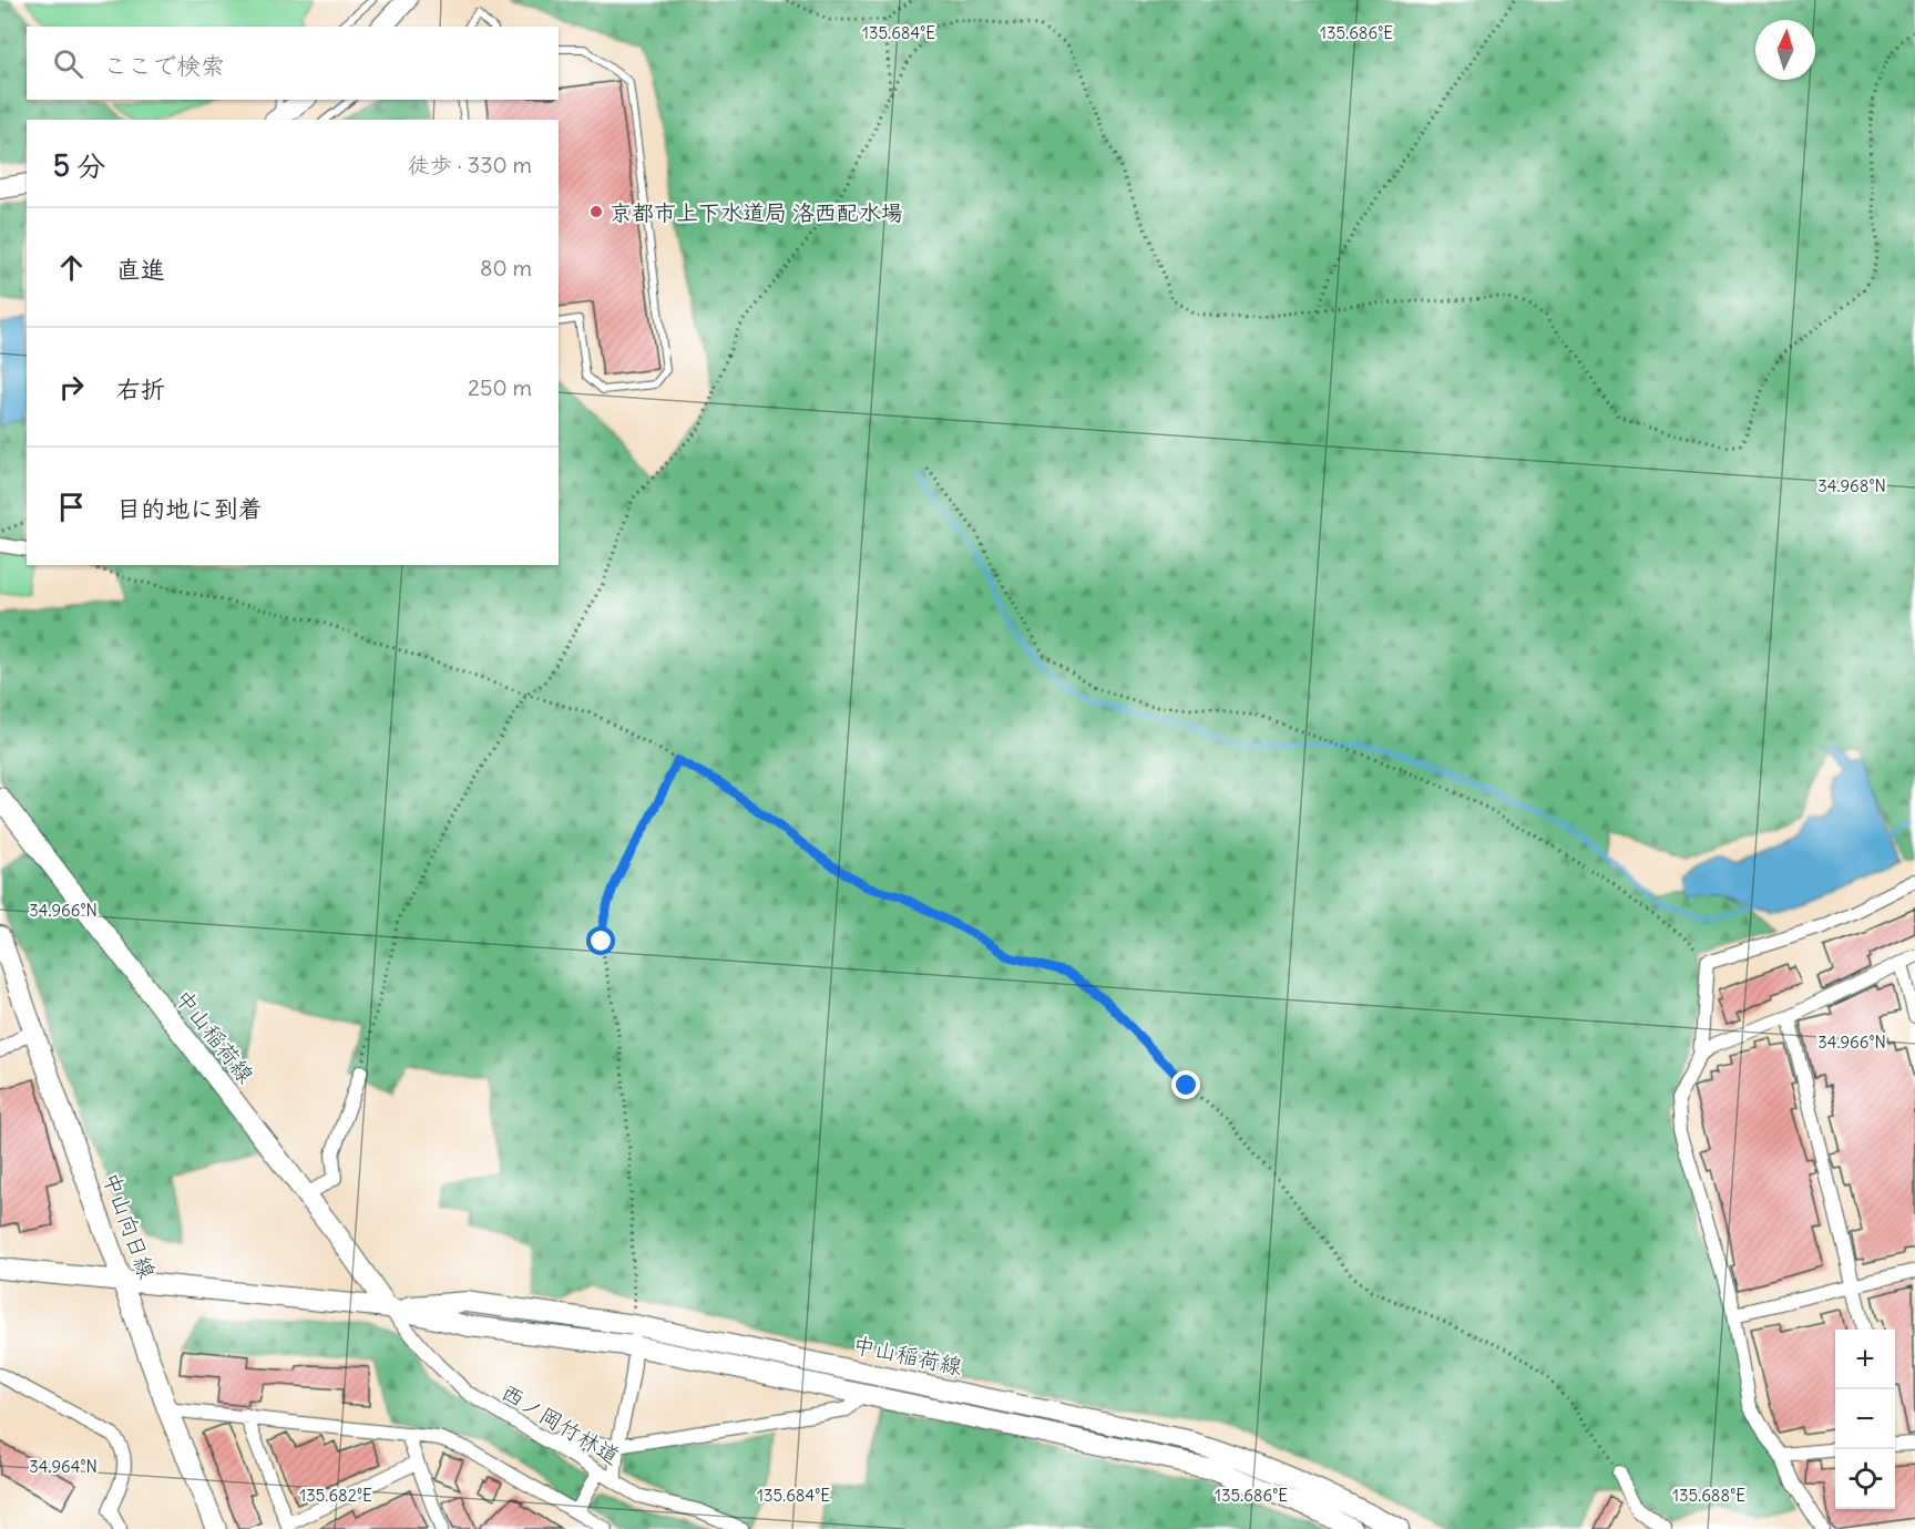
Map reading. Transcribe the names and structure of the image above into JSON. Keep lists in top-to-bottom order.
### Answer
{
  "streets": {
    "main road": ["中山稲荷線", "中山向日線"],
    "street": ["西ノ岡竹林道"]
  },
  "crossings": [
    ["中山稲荷線", "西ノ岡竹林道"]
  ],
  "places": ["京都市上下水道局 洛西配水場"],
  "north": "top",
  "page": {
    "search": "ここで検索",
    "heading": ["5 分", "徒歩 · 330 m"],
    "list": [
      ["直進", "80 m"],
      ["右折", "250 m"],
      "目的地に到着"
    ],
    "map_buttons": ["+", "−"]
  },
  "coordinates": [
    "135.684°E",
    "135.686°E",
    "34.968°N",
    "34.966°N",
    "34.964°N",
    "135.682°E",
    "135.688°E"
  ]
}
